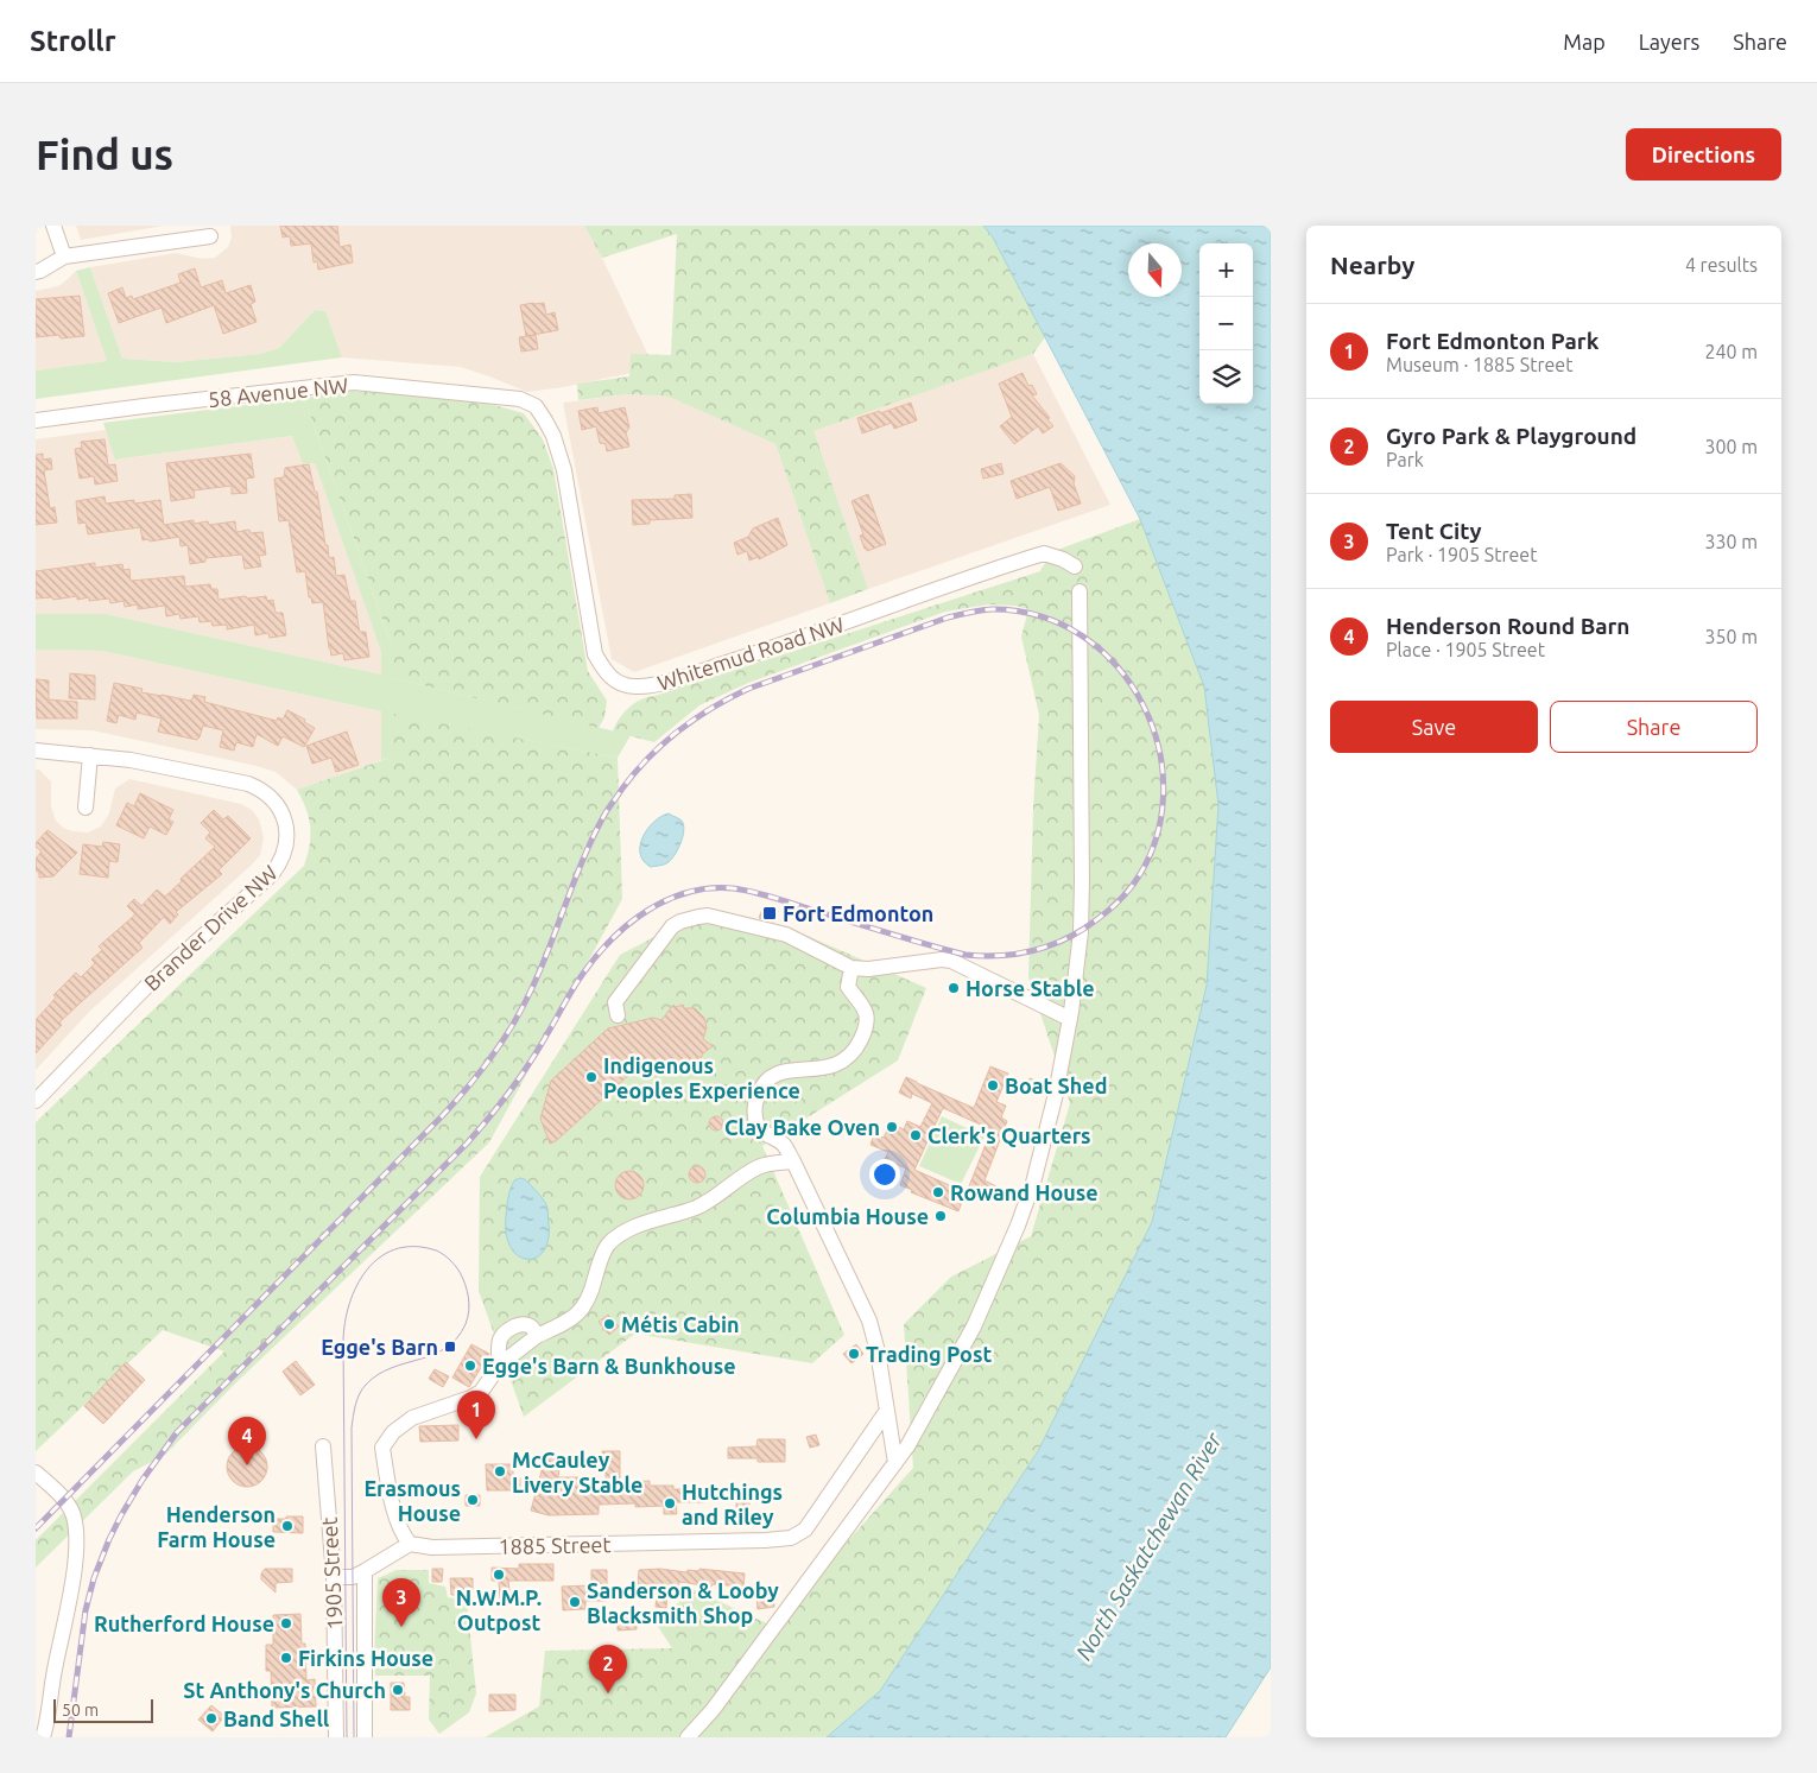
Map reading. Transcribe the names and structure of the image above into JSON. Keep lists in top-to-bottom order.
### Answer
{
  "streets": {
    "street": [
      "58 Avenue NW",
      "Whitemud Road NW",
      "Brander Drive NW",
      "1885 Street",
      "1905 Street"
    ]
  },
  "crossings": [
    ["58 Avenue NW", "Whitemud Road NW"],
    ["1885 Street", "1905 Street"]
  ],
  "water": ["North Saskatchewan River"],
  "places": {
    "transit": ["Fort Edmonton", "Egge's Barn"],
    "other": [
      "Horse Stable",
      "Indigenous Peoples Experience",
      "Boat Shed",
      "Clay Bake Oven",
      "Clerk's Quarters",
      "Rowand House",
      "Columbia House",
      "Métis Cabin",
      "Trading Post",
      "Egge's Barn & Bunkhouse",
      "McCauley Livery Stable",
      "Erasmous House",
      "Hutchings and Riley",
      "Henderson Farm House",
      "N.W.M.P. Outpost",
      "Sanderson & Looby Blacksmith Shop",
      "Rutherford House",
      "Firkins House",
      "St Anthony's Church",
      "Band Shell"
    ]
  },
  "scale_bar": "50 m",
  "north": "bottom",
  "page": {
    "header": "Strollr",
    "nav": ["Map", "Layers", "Share"],
    "buttons": [
      "Directions",
      ["Save", "Share"]
    ],
    "title": "Find us",
    "heading": ["Nearby", "4 results"],
    "map_buttons": ["+", "−"],
    "list": [
      {
        "mark": "1",
        "name": "Fort Edmonton Park",
        "note": "Museum · 1885 Street",
        "value": "240 m"
      },
      {
        "mark": "2",
        "name": "Gyro Park & Playground",
        "note": "Park",
        "value": "300 m"
      },
      {
        "mark": "3",
        "name": "Tent City",
        "note": "Park · 1905 Street",
        "value": "330 m"
      },
      {
        "mark": "4",
        "name": "Henderson Round Barn",
        "note": "Place · 1905 Street",
        "value": "350 m"
      }
    ],
    "pins": [
      "1",
      "4",
      "3",
      "2"
    ],
    "scale": "50 m"
  }
}
